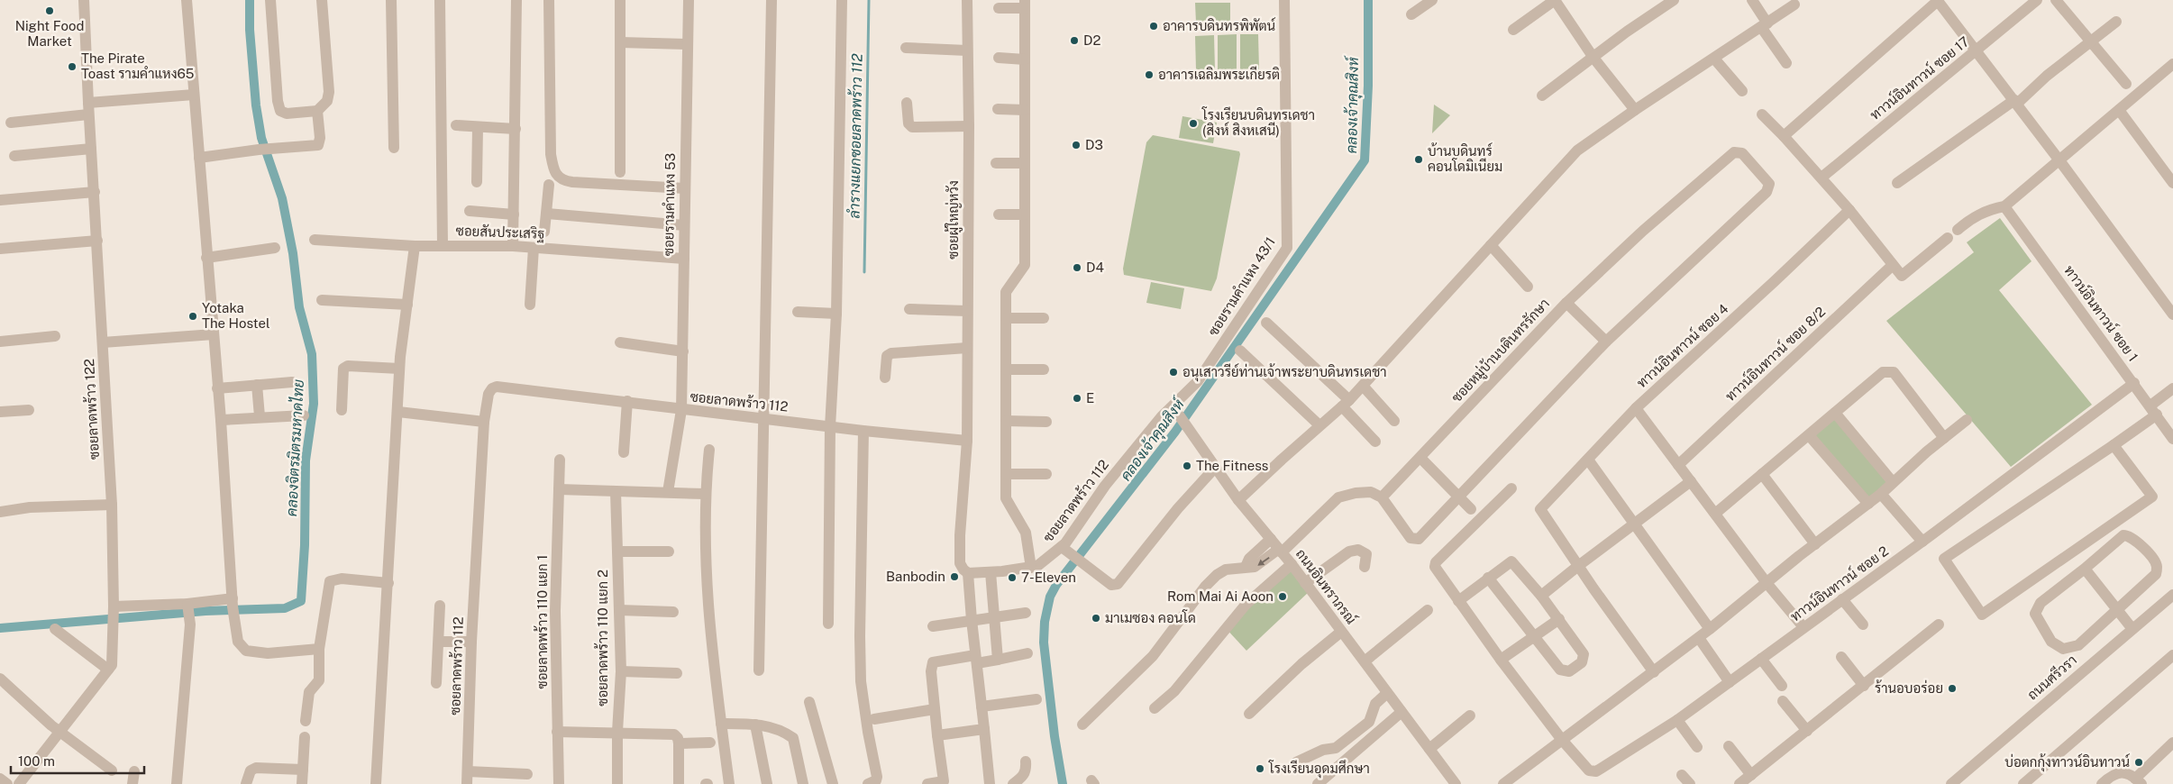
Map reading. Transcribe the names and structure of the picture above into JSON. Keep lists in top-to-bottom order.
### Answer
{
  "streets": {
    "street": [
      "ทาวน์อินทาวน์ ซอย 17",
      "ซอยรามคำแหง 53",
      "ซอยผู้ใหญ่หวัง",
      "ซอยสันประเสริฐ",
      "ซอยรามคำแหง 43/1",
      "ทาวน์อินทาวน์ ซอย 1",
      "ทาวน์อินทาวน์ ซอย 4",
      "ซอยหมู่บ้านบดินทรรักษา",
      "ทาวน์อินทาวน์ ซอย 8/2",
      "ซอยลาดพร้าว 112",
      "ซอยลาดพร้าว 122",
      "ทาวน์อินทาวน์ ซอย 2",
      "ถนนอินทราภรณ์",
      "ซอยลาดพร้าว 110 แยก 1",
      "ซอยลาดพร้าว 110 แยก 2",
      "ถนนศรีวรา"
    ]
  },
  "crossings": [
    ["ซอยรามคำแหง 53", "ซอยสันประเสริฐ"],
    ["ซอยรามคำแหง 53", "ซอยลาดพร้าว 112"],
    ["ซอยผู้ใหญ่หวัง", "ซอยลาดพร้าว 112"],
    ["ซอยรามคำแหง 43/1", "ซอยลาดพร้าว 112"],
    ["ซอยรามคำแหง 43/1", "ถนนอินทราภรณ์"],
    ["ทาวน์อินทาวน์ ซอย 1", "ทาวน์อินทาวน์ ซอย 2"],
    ["ซอยลาดพร้าว 112", "ถนนอินทราภรณ์"]
  ],
  "water": ["คลองเจ้าคุณสิงห์", "ลำรางแยกซอยลาดพร้าว 112", "คลองจิตรมิตรมหาดไทย"],
  "places": [
    "Night Food Market",
    "อาคารบดินทรพิพัตน์",
    "D2",
    "The Pirate Toast รามคำแหง65",
    "อาคารเฉลิมพระเกียรติ",
    "โรงเรียนบดินทรเดชา (สิงห์ สิงหเสนี)",
    "D3",
    "บ้านบดินทร์ คอนโดมิเนียม",
    "D4",
    "Yotaka The Hostel",
    "อนุเสาวรีย์ท่านเจ้าพระยาบดินทรเดชา",
    "E",
    "The Fitness",
    "Banbodin",
    "7-Eleven",
    "Rom Mai Ai Aoon",
    "มาเมซอง คอนโด",
    "ร้านอบอร่อย",
    "บ่อตกกุ้งทาวน์อินทาวน์",
    "โรงเรียนอุดมศึกษา"
  ],
  "scale_bar": "100 m"
}
